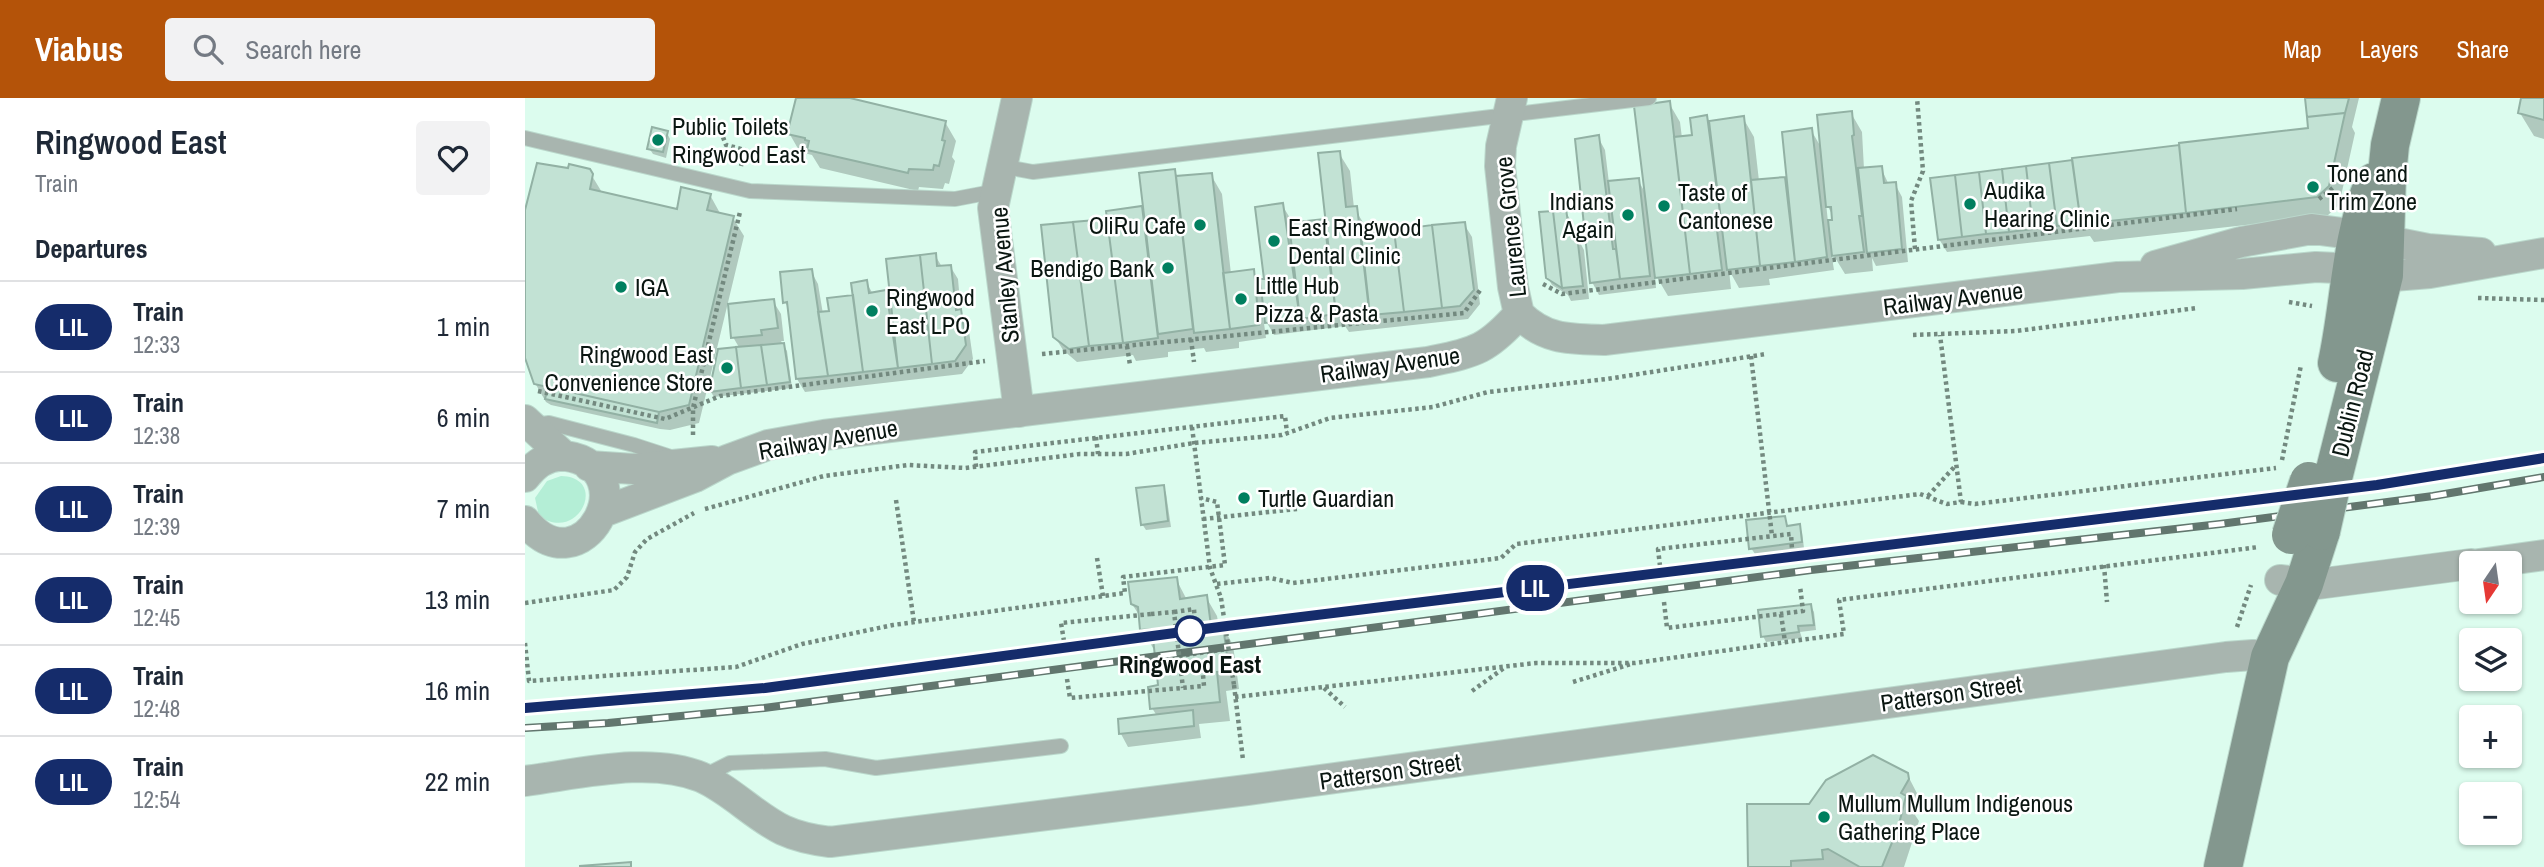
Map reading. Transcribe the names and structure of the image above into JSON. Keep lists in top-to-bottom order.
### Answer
{
  "streets": {
    "main road": ["Dublin Road"],
    "street": [
      "Laurence Grove",
      "Stanley Avenue",
      "Railway Avenue",
      "Patterson Street"
    ]
  },
  "crossings": [
    ["Laurence Grove", "Railway Avenue"],
    ["Stanley Avenue", "Railway Avenue"],
    ["Railway Avenue", "Dublin Road"],
    ["Dublin Road", "Patterson Street"]
  ],
  "places": [
    "Public Toilets Ringwood East",
    "Tone and Trim Zone",
    "Audika Hearing Clinic",
    "Taste of Cantonese",
    "Indians Again",
    "OliRu Cafe",
    "East Ringwood Dental Clinic",
    "Bendigo Bank",
    "IGA",
    "Little Hub Pizza & Pasta",
    "Ringwood East LPO",
    "Ringwood East Convenience Store",
    "Turtle Guardian",
    "Ringwood East",
    "Mullum Mullum Indigenous Gathering Place"
  ],
  "north": "bottom",
  "page": {
    "header": "Viabus",
    "search": "Search here",
    "nav": ["Map", "Layers", "Share"],
    "heading": [
      ["Ringwood East", "Train"],
      "Departures"
    ],
    "on_map": "LIL",
    "list": [
      {
        "mark": "LIL",
        "name": "Train",
        "note": "12:33",
        "value": "1 min"
      },
      {
        "mark": "LIL",
        "name": "Train",
        "note": "12:38",
        "value": "6 min"
      },
      {
        "mark": "LIL",
        "name": "Train",
        "note": "12:39",
        "value": "7 min"
      },
      {
        "mark": "LIL",
        "name": "Train",
        "note": "12:45",
        "value": "13 min"
      },
      {
        "mark": "LIL",
        "name": "Train",
        "note": "12:48",
        "value": "16 min"
      },
      {
        "mark": "LIL",
        "name": "Train",
        "note": "12:54",
        "value": "22 min"
      }
    ],
    "map_buttons": ["+", "−"]
  }
}
